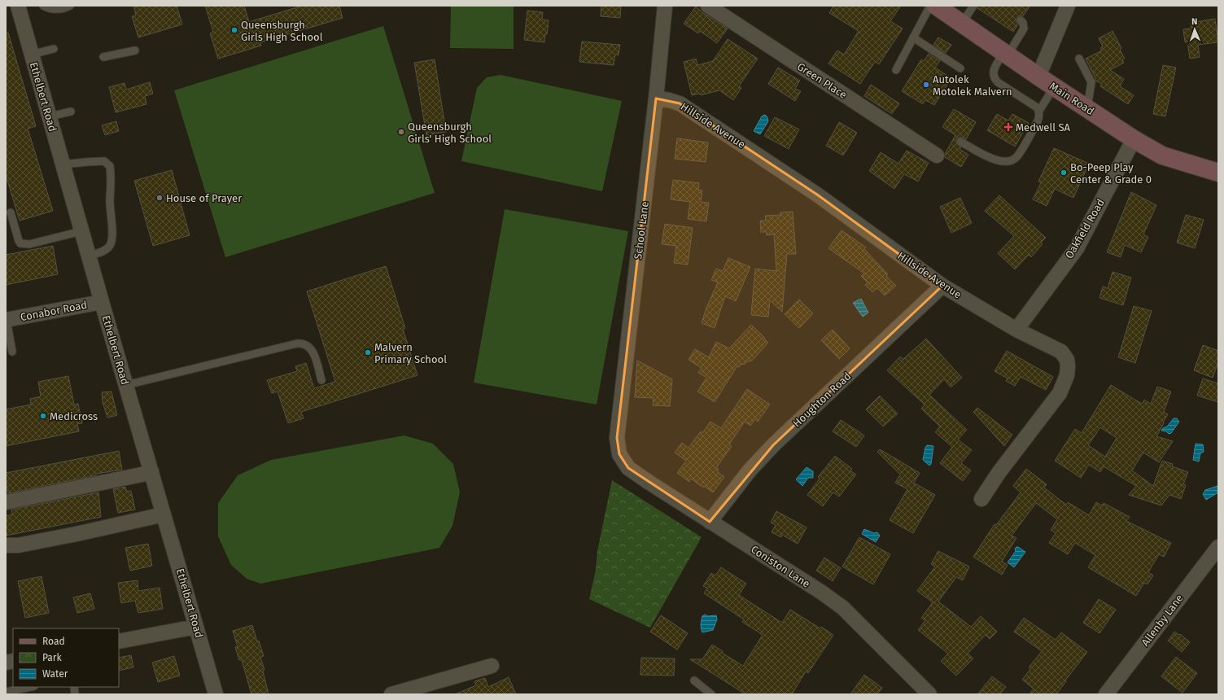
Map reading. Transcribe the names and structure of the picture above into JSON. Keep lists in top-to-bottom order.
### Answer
{
  "streets": {
    "main road": ["Main Road"],
    "street": [
      "Green Place",
      "Ethelbert Road",
      "Hillside Avenue",
      "Oakfield Road",
      "School Lane",
      "Conabor Road",
      "Houghton Road",
      "Coniston Lane",
      "Allenby Lane"
    ]
  },
  "crossings": [
    ["Ethelbert Road", "Conabor Road"],
    ["Main Road", "Oakfield Road"],
    ["Hillside Avenue", "Oakfield Road"],
    ["Hillside Avenue", "School Lane"],
    ["Hillside Avenue", "Houghton Road"],
    ["School Lane", "Coniston Lane"],
    ["Houghton Road", "Coniston Lane"]
  ],
  "places": {
    "other": [
      "Queensburgh Girls High School",
      "Autolek Motolek Malvern",
      "Queensburgh Girls' High School",
      "Bo-Peep Play Center & Grade 0",
      "House of Prayer",
      "Malvern Primary School",
      "Medicross"
    ],
    "health": ["Medwell SA"]
  },
  "legend": ["Road", "Park", "Water"],
  "north": "top"
}
